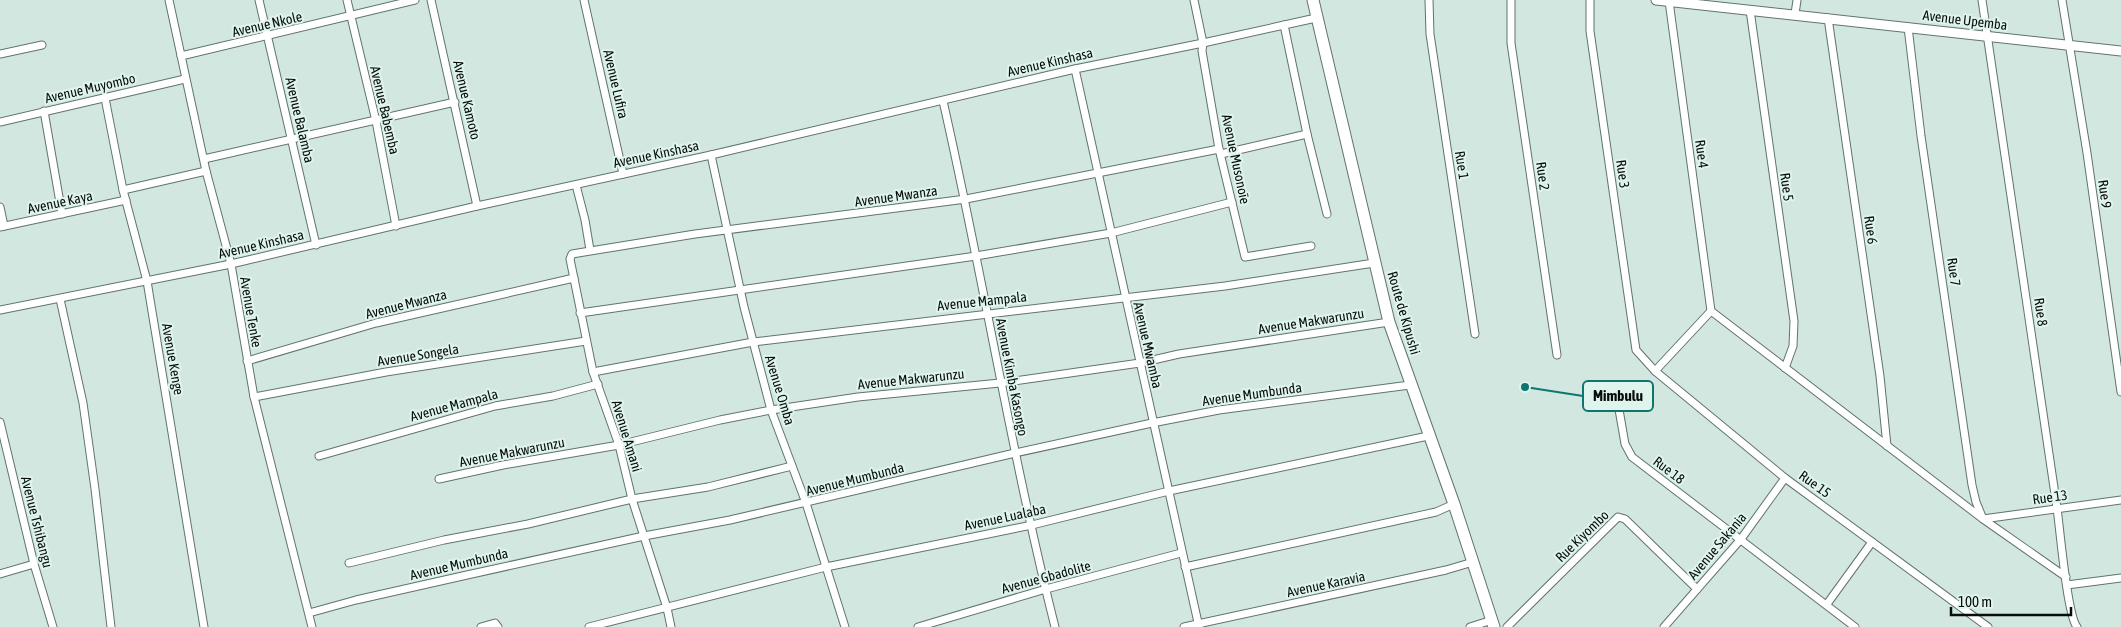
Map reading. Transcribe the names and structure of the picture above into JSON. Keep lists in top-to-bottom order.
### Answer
{
  "streets": {
    "highway": ["Route de Kipushi"],
    "street": [
      "Avenue Upemba",
      "Avenue Nkole",
      "Avenue Kinshasa",
      "Avenue Lufira",
      "Avenue Muyombo",
      "Avenue Kamoto",
      "Avenue Babemba",
      "Avenue Balamba",
      "Rue 4",
      "Avenue Musonoïe",
      "Rue 1",
      "Rue 3",
      "Rue 2",
      "Rue 5",
      "Rue 9",
      "Avenue Mwanza",
      "Avenue Kaya",
      "Rue 6",
      "Rue 7",
      "Avenue Mampala",
      "Avenue Tenke",
      "Rue 8",
      "Avenue Makwarunzu",
      "Avenue Mwamba",
      "Avenue Songela",
      "Avenue Kenge",
      "Avenue Kimba Kasongo",
      "Avenue Omba",
      "Avenue Mumbunda",
      "Avenue Amani",
      "Rue 18",
      "Rue 15",
      "Rue 13",
      "Avenue Lualaba",
      "Avenue Tshibangu",
      "Rue Kiyombo",
      "Avenue Sakania",
      "Avenue Gbadolite",
      "Avenue Karavia"
    ]
  },
  "crossings": [
    ["Avenue Upemba", "Rue 4"],
    ["Avenue Upemba", "Rue 5"],
    ["Avenue Upemba", "Rue 9"],
    ["Avenue Upemba", "Rue 6"],
    ["Avenue Upemba", "Rue 7"],
    ["Avenue Upemba", "Rue 8"],
    ["Avenue Nkole", "Avenue Babemba"],
    ["Avenue Nkole", "Avenue Balamba"],
    ["Avenue Nkole", "Avenue Tenke"],
    ["Avenue Kinshasa", "Avenue Lufira"],
    ["Avenue Kinshasa", "Avenue Kamoto"],
    ["Avenue Kinshasa", "Avenue Babemba"],
    ["Avenue Kinshasa", "Avenue Balamba"],
    ["Avenue Kinshasa", "Avenue Musonoïe"],
    ["Avenue Kinshasa", "Avenue Tenke"],
    ["Avenue Kinshasa", "Route de Kipushi"],
    ["Avenue Kinshasa", "Avenue Mwamba"],
    ["Avenue Kinshasa", "Avenue Kenge"],
    ["Avenue Kinshasa", "Avenue Kimba Kasongo"],
    ["Avenue Kinshasa", "Avenue Omba"],
    ["Avenue Muyombo", "Avenue Tenke"],
    ["Avenue Muyombo", "Avenue Kenge"],
    ["Avenue Musonoïe", "Avenue Mwanza"],
    ["Rue 3", "Rue 15"],
    ["Avenue Mwanza", "Avenue Tenke"],
    ["Avenue Mwanza", "Avenue Mwamba"],
    ["Avenue Mwanza", "Avenue Kimba Kasongo"],
    ["Avenue Mwanza", "Avenue Omba"],
    ["Avenue Mwanza", "Avenue Amani"],
    ["Avenue Kaya", "Avenue Kenge"],
    ["Rue 7", "Rue 13"],
    ["Avenue Mampala", "Route de Kipushi"],
    ["Avenue Mampala", "Avenue Mwamba"],
    ["Avenue Mampala", "Avenue Kimba Kasongo"],
    ["Avenue Mampala", "Avenue Omba"],
    ["Avenue Mampala", "Avenue Amani"],
    ["Avenue Tenke", "Avenue Songela"],
    ["Avenue Tenke", "Avenue Mumbunda"],
    ["Rue 8", "Rue 13"],
    ["Route de Kipushi", "Avenue Makwarunzu"],
    ["Route de Kipushi", "Avenue Mumbunda"],
    ["Route de Kipushi", "Avenue Lualaba"],
    ["Route de Kipushi", "Avenue Karavia"],
    ["Avenue Makwarunzu", "Avenue Mwamba"],
    ["Avenue Makwarunzu", "Avenue Kimba Kasongo"],
    ["Avenue Makwarunzu", "Avenue Omba"],
    ["Avenue Makwarunzu", "Avenue Amani"],
    ["Avenue Mwamba", "Avenue Mumbunda"],
    ["Avenue Mwamba", "Avenue Lualaba"],
    ["Avenue Mwamba", "Avenue Gbadolite"],
    ["Avenue Mwamba", "Avenue Karavia"],
    ["Avenue Songela", "Avenue Amani"],
    ["Avenue Kimba Kasongo", "Avenue Mumbunda"],
    ["Avenue Kimba Kasongo", "Avenue Lualaba"],
    ["Avenue Kimba Kasongo", "Avenue Gbadolite"],
    ["Avenue Omba", "Avenue Mumbunda"],
    ["Avenue Omba", "Avenue Lualaba"],
    ["Avenue Mumbunda", "Avenue Amani"],
    ["Avenue Amani", "Avenue Lualaba"],
    ["Rue 18", "Avenue Sakania"],
    ["Rue 15", "Avenue Sakania"],
    ["Rue Kiyombo", "Avenue Sakania"]
  ],
  "places": ["Mimbulu"],
  "scale_bar": "100 m"
}
